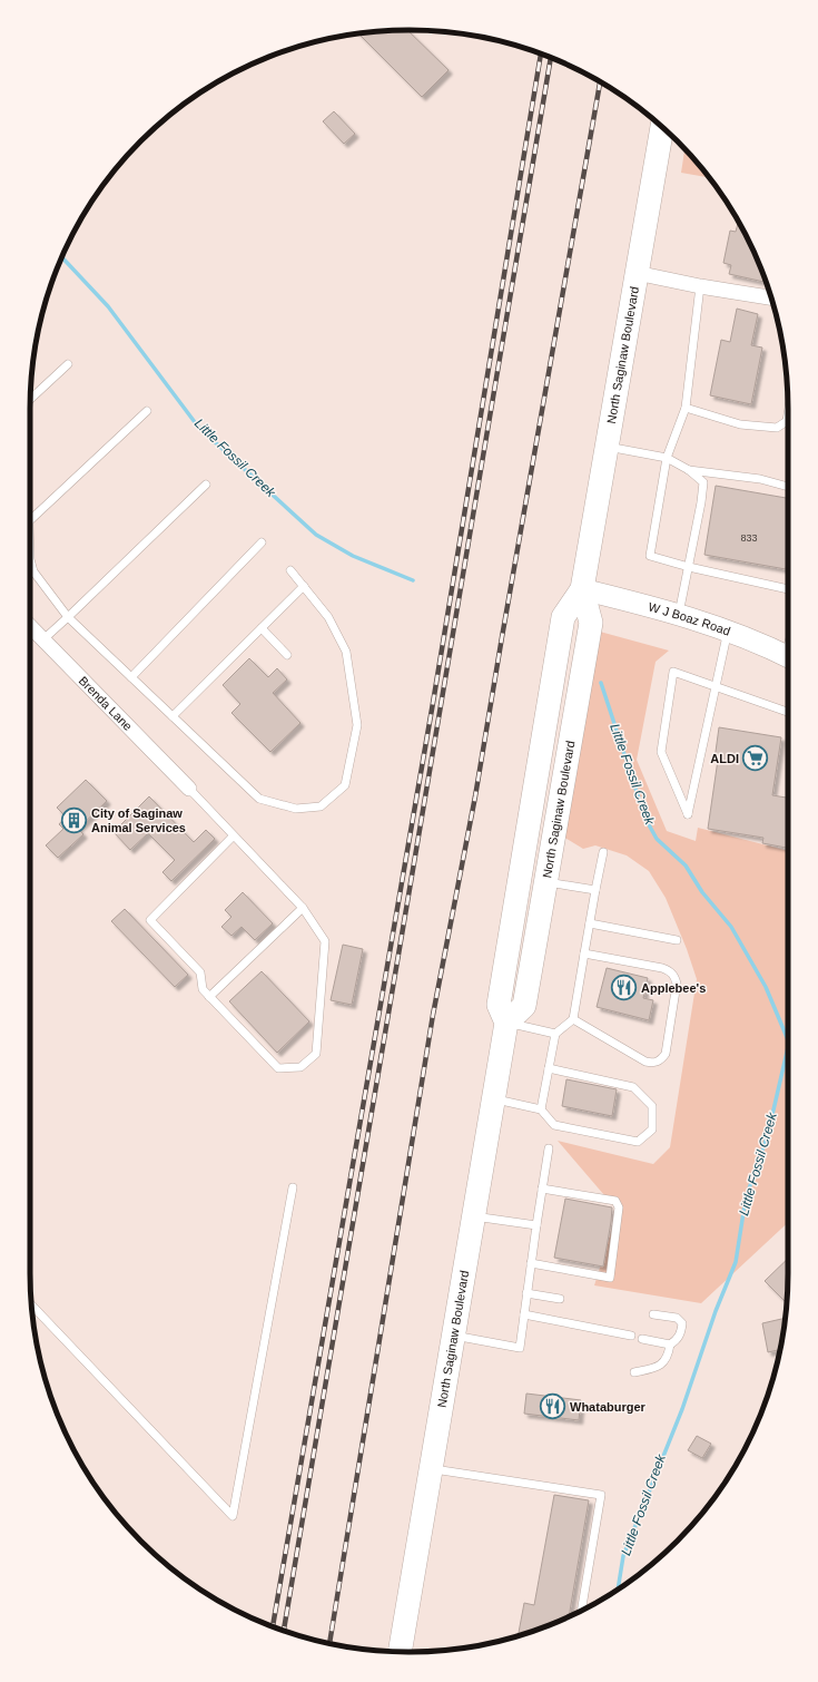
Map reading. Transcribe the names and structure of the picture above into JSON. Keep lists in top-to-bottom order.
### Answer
{
  "streets": {
    "main road": ["North Saginaw Boulevard", "W J Boaz Road"],
    "street": ["Brenda Lane"]
  },
  "crossings": [
    ["North Saginaw Boulevard", "W J Boaz Road"]
  ],
  "water": ["Little Fossil Creek"],
  "places": {
    "supermarket": ["ALDI"],
    "building": ["City of Saginaw Animal Services"],
    "restaurant": ["Applebee's", "Whataburger"]
  },
  "house_numbers": ["833"]
}
